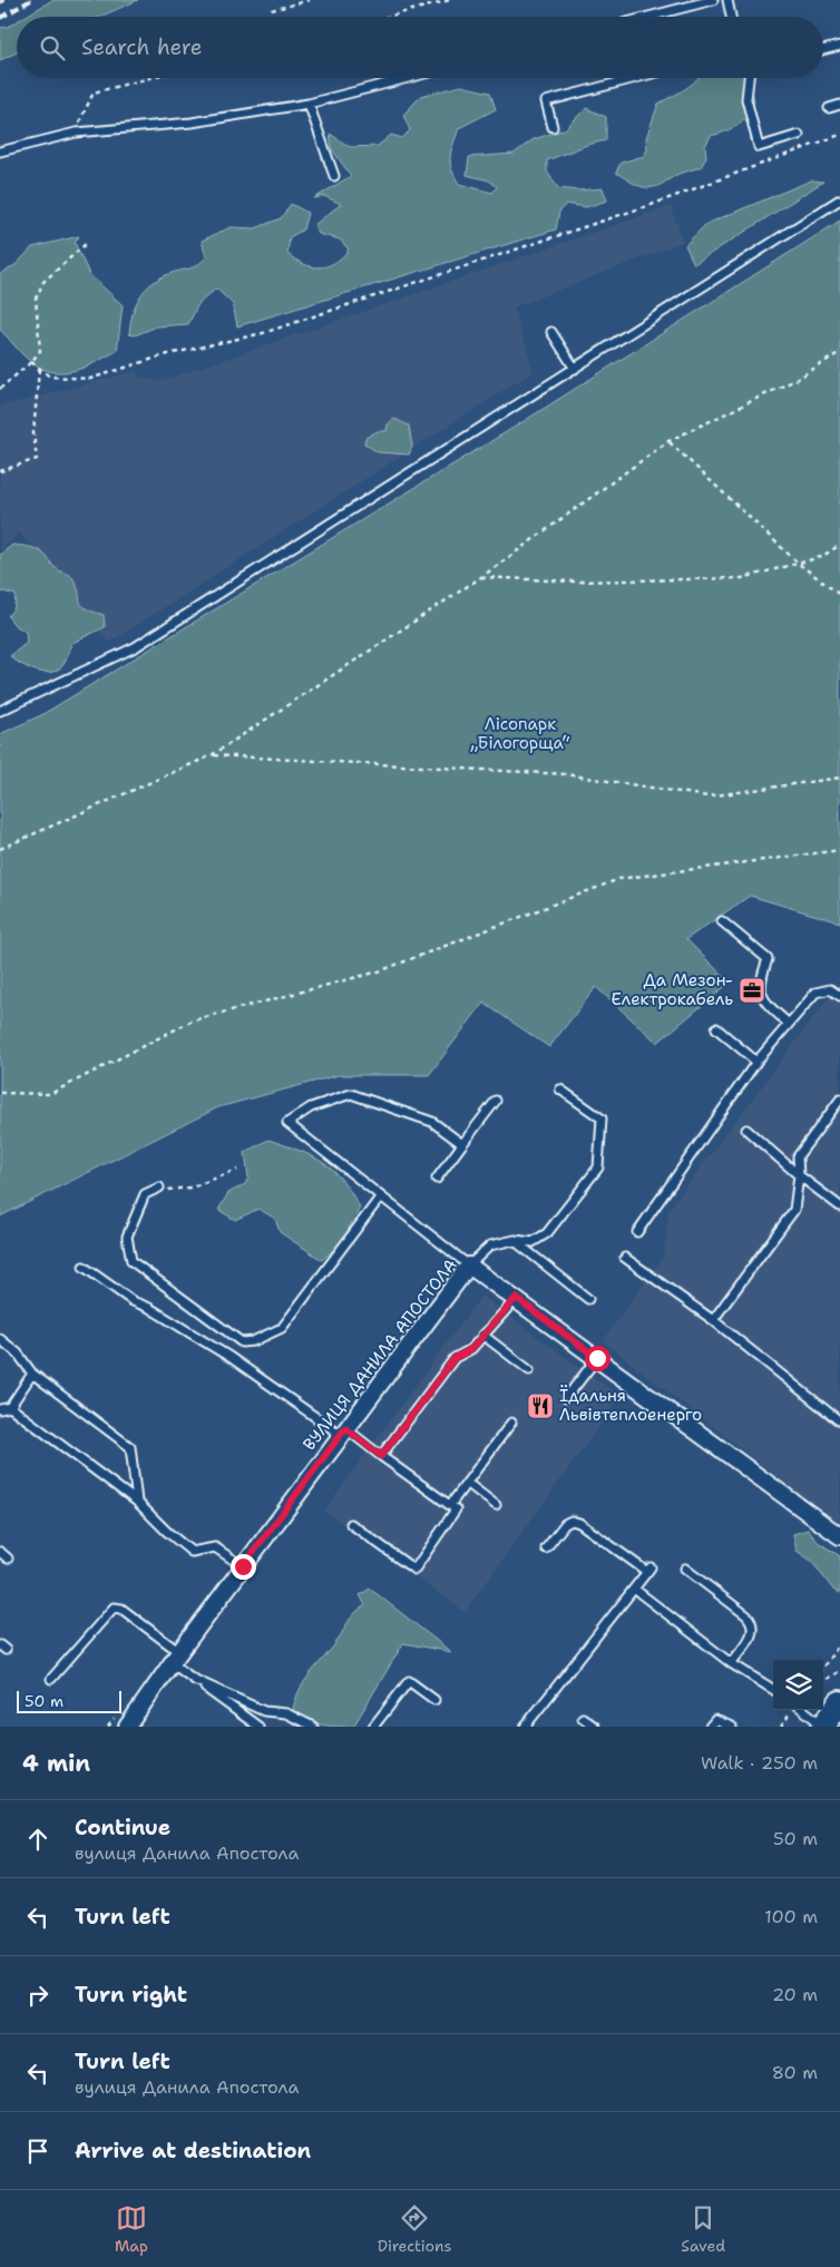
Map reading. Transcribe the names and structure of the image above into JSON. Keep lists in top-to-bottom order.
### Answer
{
  "streets": {
    "street": ["ВУЛИЦЯ ДАНИЛА АПОСТОЛА"]
  },
  "parks": ["Лісопарк „Білогорща“"],
  "places": {
    "office": ["Да Мезон- Електрокабель"],
    "restaurant": ["Їдальня Львівтеплоенерго"]
  },
  "scale_bar": "50 m",
  "page": {
    "search": "Search here",
    "scale": "50 m",
    "heading": ["4 min", "Walk · 250 m"],
    "list": [
      ["Continue", "вулиця Данила Апостола", "50 m"],
      ["Turn left", "100 m"],
      ["Turn right", "20 m"],
      ["Turn left", "вулиця Данила Апостола", "80 m"],
      "Arrive at destination"
    ],
    "nav": ["Map", "Directions", "Saved"]
  }
}
